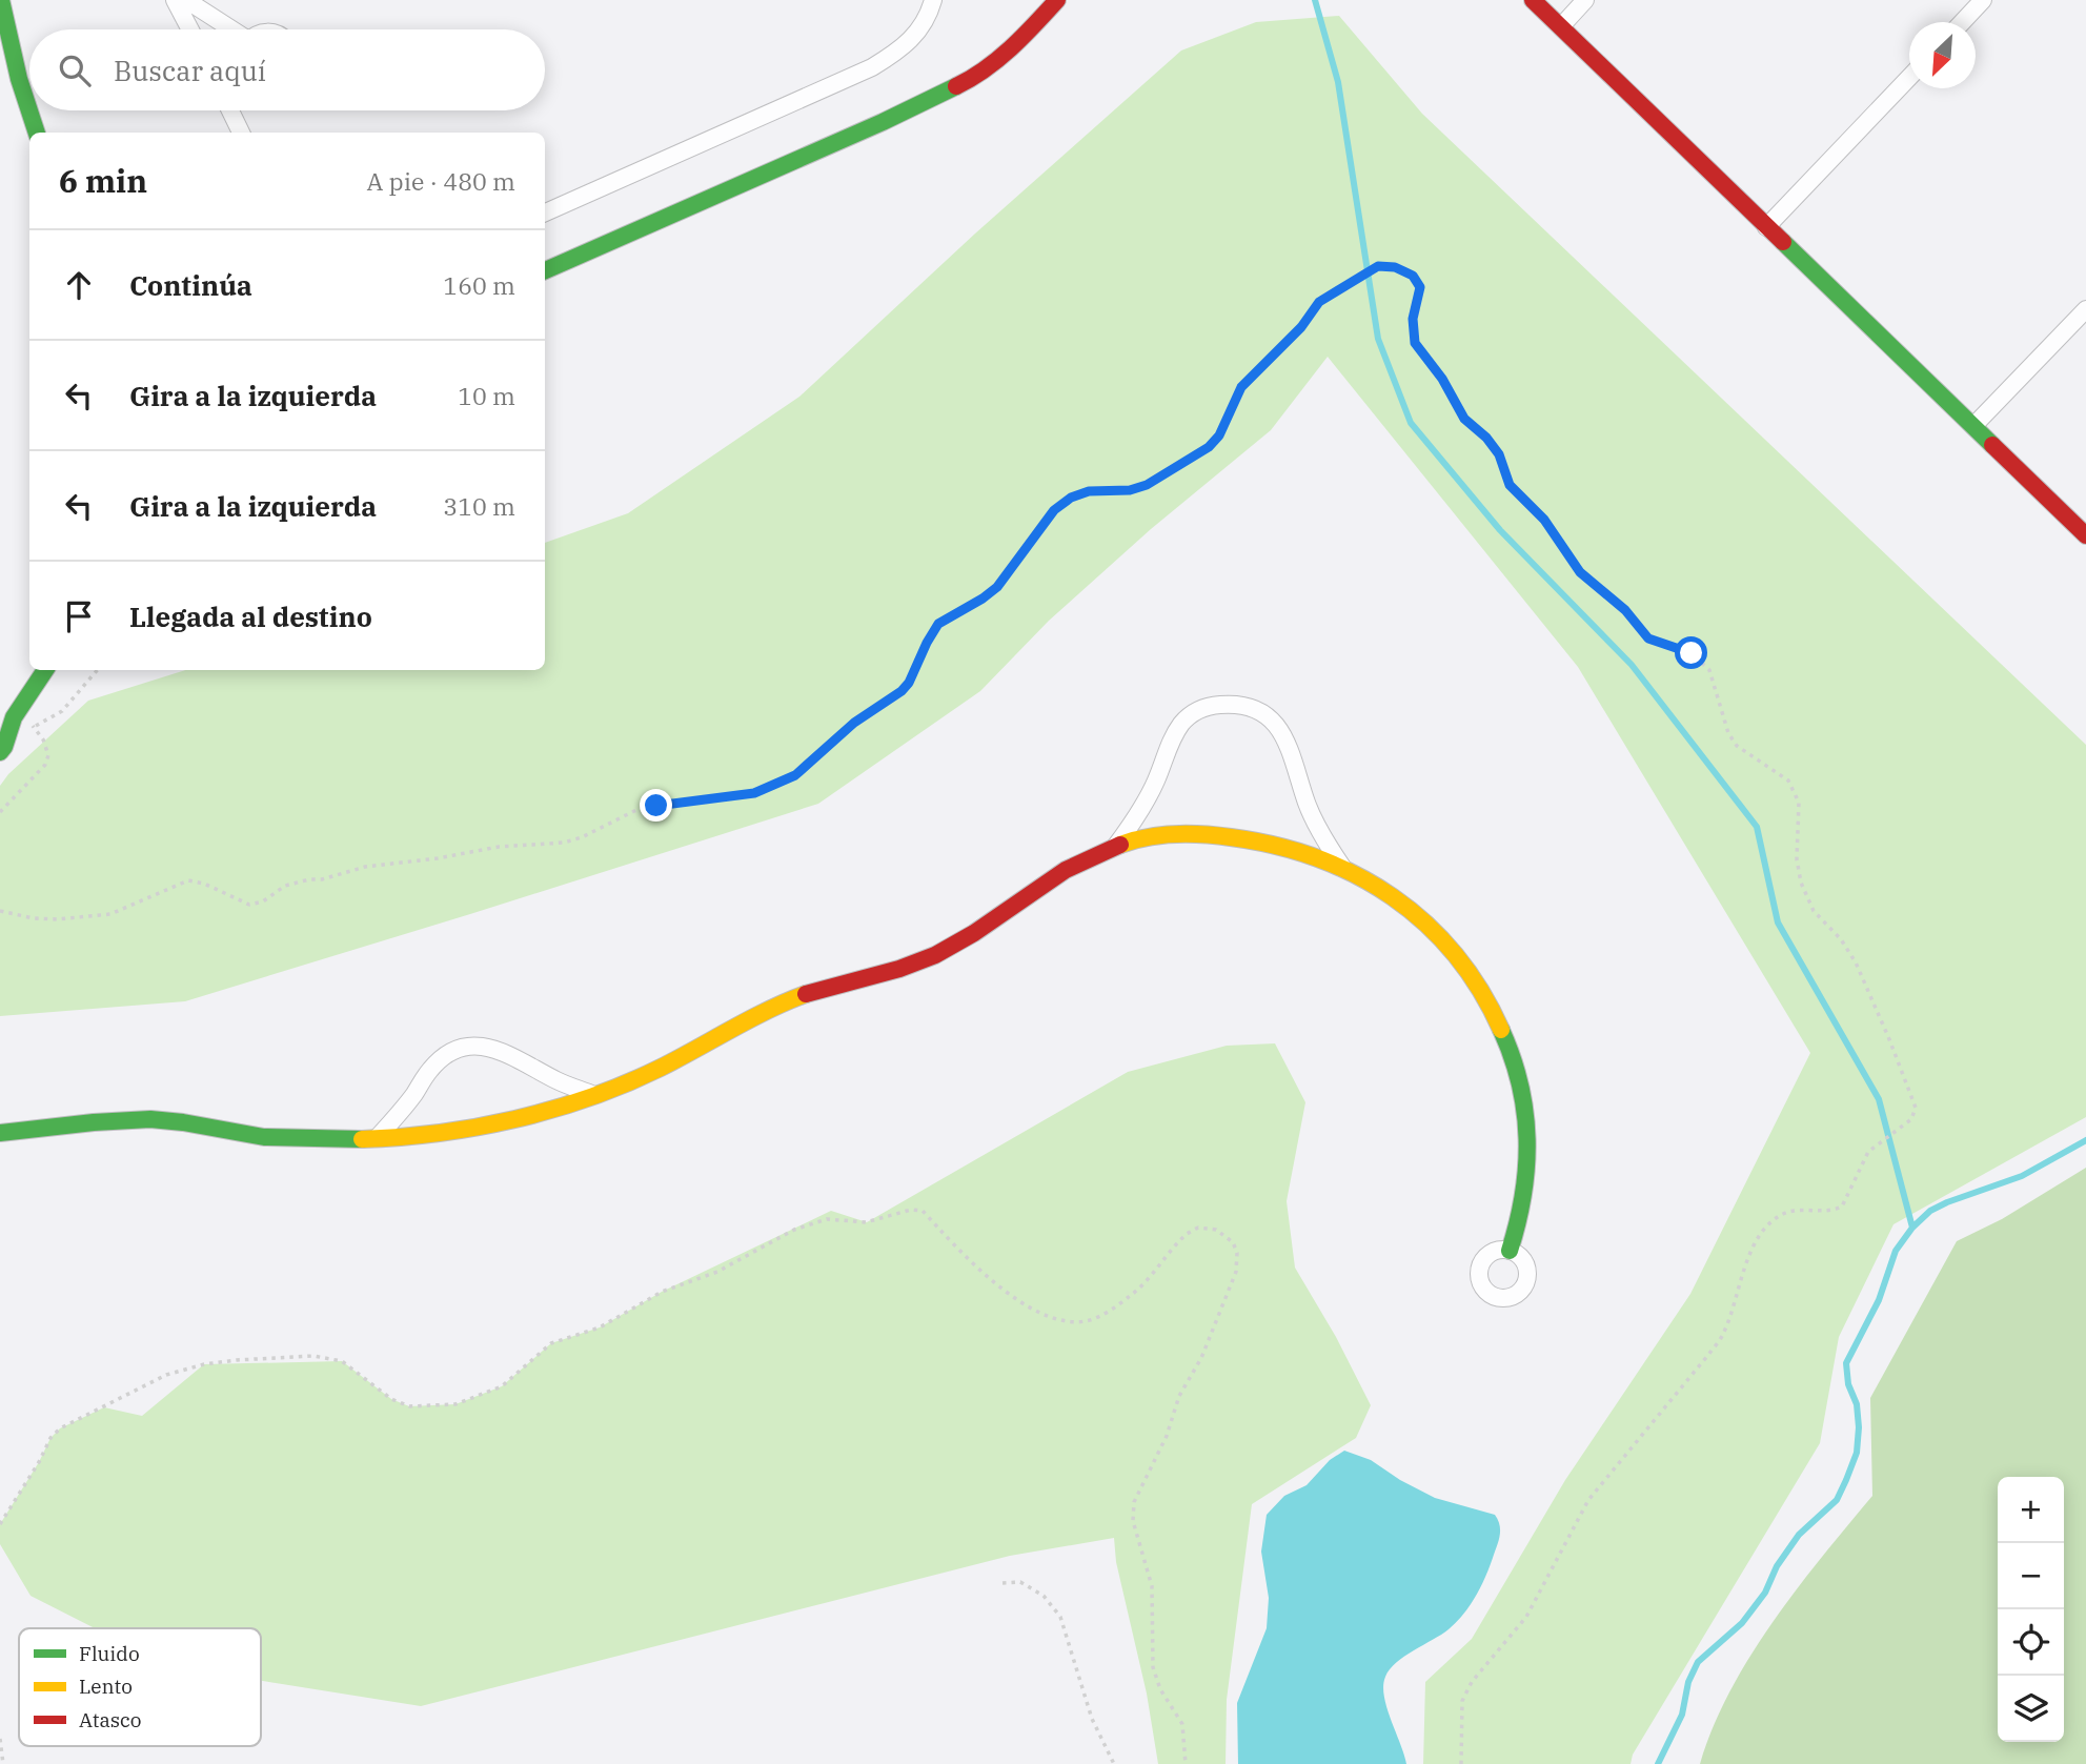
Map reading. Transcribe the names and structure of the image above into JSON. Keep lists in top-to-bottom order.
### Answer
{
  "legend": ["Fluido", "Lento", "Atasco"],
  "north": "bottom left",
  "page": {
    "search": "Buscar aquí",
    "heading": ["6 min", "A pie · 480 m"],
    "list": [
      ["Continúa", "160 m"],
      ["Gira a la izquierda", "10 m"],
      ["Gira a la izquierda", "310 m"],
      "Llegada al destino"
    ],
    "map_buttons": ["+", "−"]
  }
}
